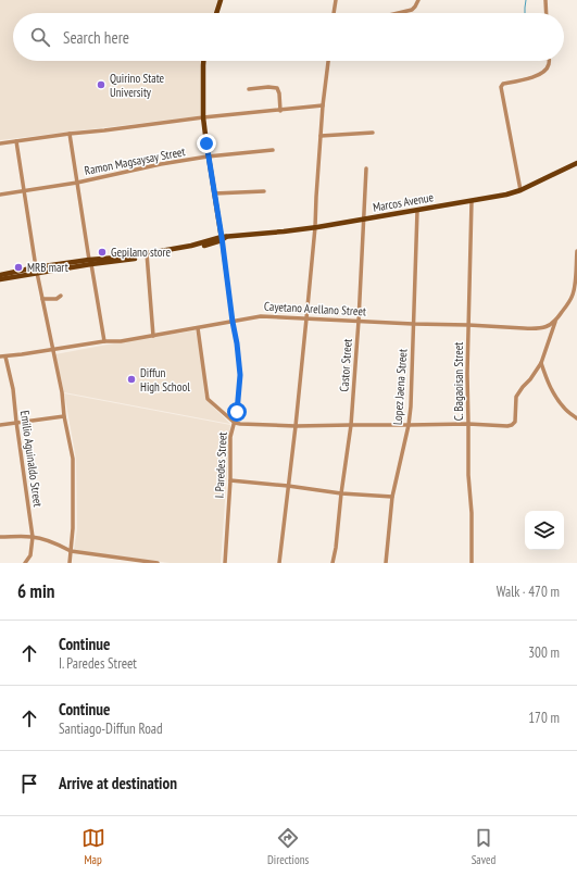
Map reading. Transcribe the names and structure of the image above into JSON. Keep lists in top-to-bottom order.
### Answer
{
  "streets": {
    "main road": ["Marcos Avenue"],
    "street": [
      "Ramon Magsaysay Street",
      "Cayetano Arellano Street",
      "Castor Street",
      "C. Bagaoisan Street",
      "Lopez Jaena Street",
      "Emilio Aguinaldo Street",
      "I. Paredes Street"
    ]
  },
  "crossings": [
    ["Marcos Avenue", "Castor Street"],
    ["Marcos Avenue", "C. Bagaoisan Street"],
    ["Marcos Avenue", "Lopez Jaena Street"],
    ["Marcos Avenue", "I. Paredes Street"],
    ["Cayetano Arellano Street", "Castor Street"],
    ["Cayetano Arellano Street", "C. Bagaoisan Street"],
    ["Cayetano Arellano Street", "Lopez Jaena Street"],
    ["Cayetano Arellano Street", "Emilio Aguinaldo Street"],
    ["Cayetano Arellano Street", "I. Paredes Street"]
  ],
  "places": [
    "Quirino State University",
    "Gepilano store",
    "MRB mart",
    "Diffun High School"
  ],
  "page": {
    "search": "Search here",
    "heading": ["6 min", "Walk · 470 m"],
    "list": [
      ["Continue", "I. Paredes Street", "300 m"],
      ["Continue", "Santiago-Diffun Road", "170 m"],
      "Arrive at destination"
    ],
    "nav": ["Map", "Directions", "Saved"]
  }
}
